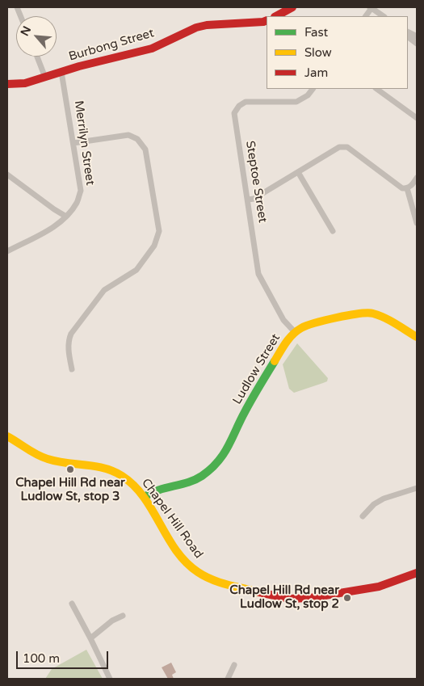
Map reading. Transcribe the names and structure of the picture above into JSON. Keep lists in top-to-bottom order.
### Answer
{
  "streets": {
    "street": [
      "Burbong Street",
      "Merrilyn Street",
      "Steptoe Street",
      "Ludlow Street",
      "Chapel Hill Road"
    ]
  },
  "crossings": [
    ["Burbong Street", "Merrilyn Street"],
    ["Steptoe Street", "Ludlow Street"],
    ["Ludlow Street", "Chapel Hill Road"]
  ],
  "places": ["Chapel Hill Rd near Ludlow St, stop 3", "Chapel Hill Rd near Ludlow St, stop 2"],
  "legend": ["Fast", "Slow", "Jam"],
  "scale_bar": "100 m",
  "north": "top left"
}
